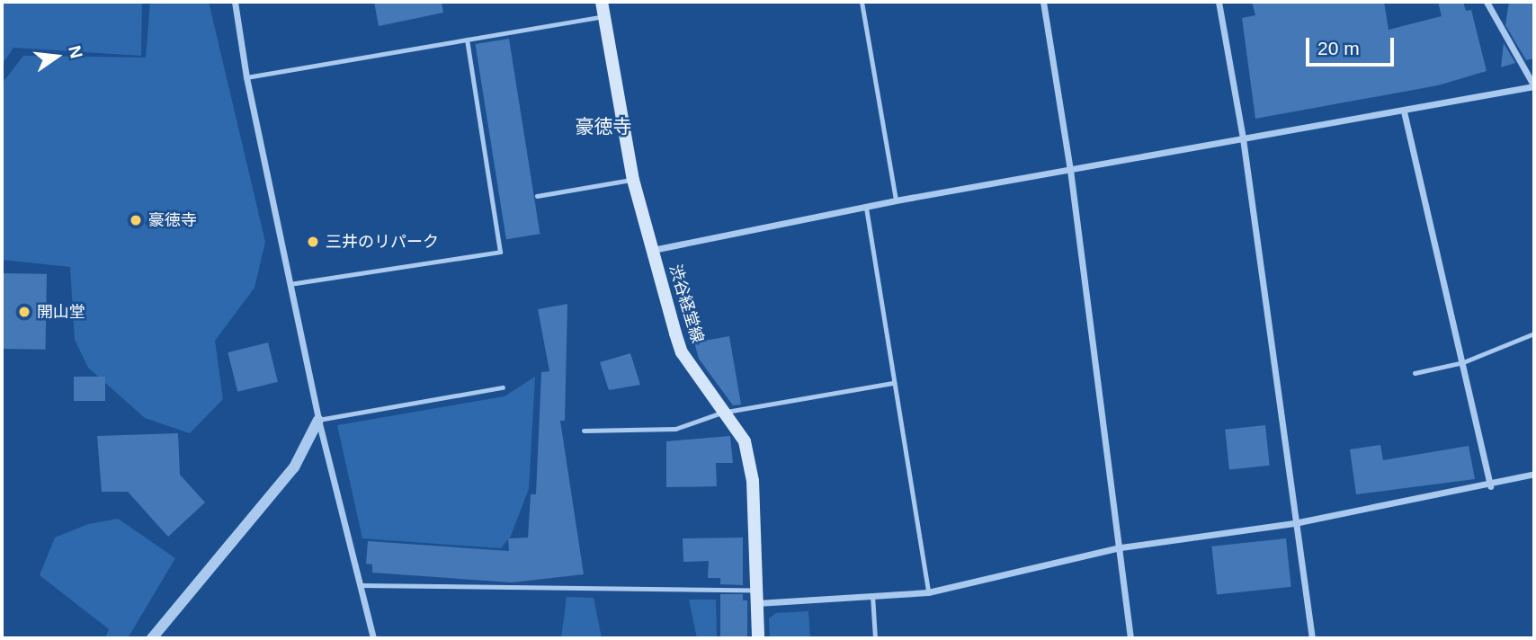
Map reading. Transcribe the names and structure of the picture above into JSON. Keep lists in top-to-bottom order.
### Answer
{
  "streets": {
    "main road": ["渋谷経堂線"]
  },
  "districts": ["豪徳寺"],
  "places": ["豪徳寺", "三井のリパーク", "開山堂"],
  "scale_bar": "20 m",
  "north": "right"
}
